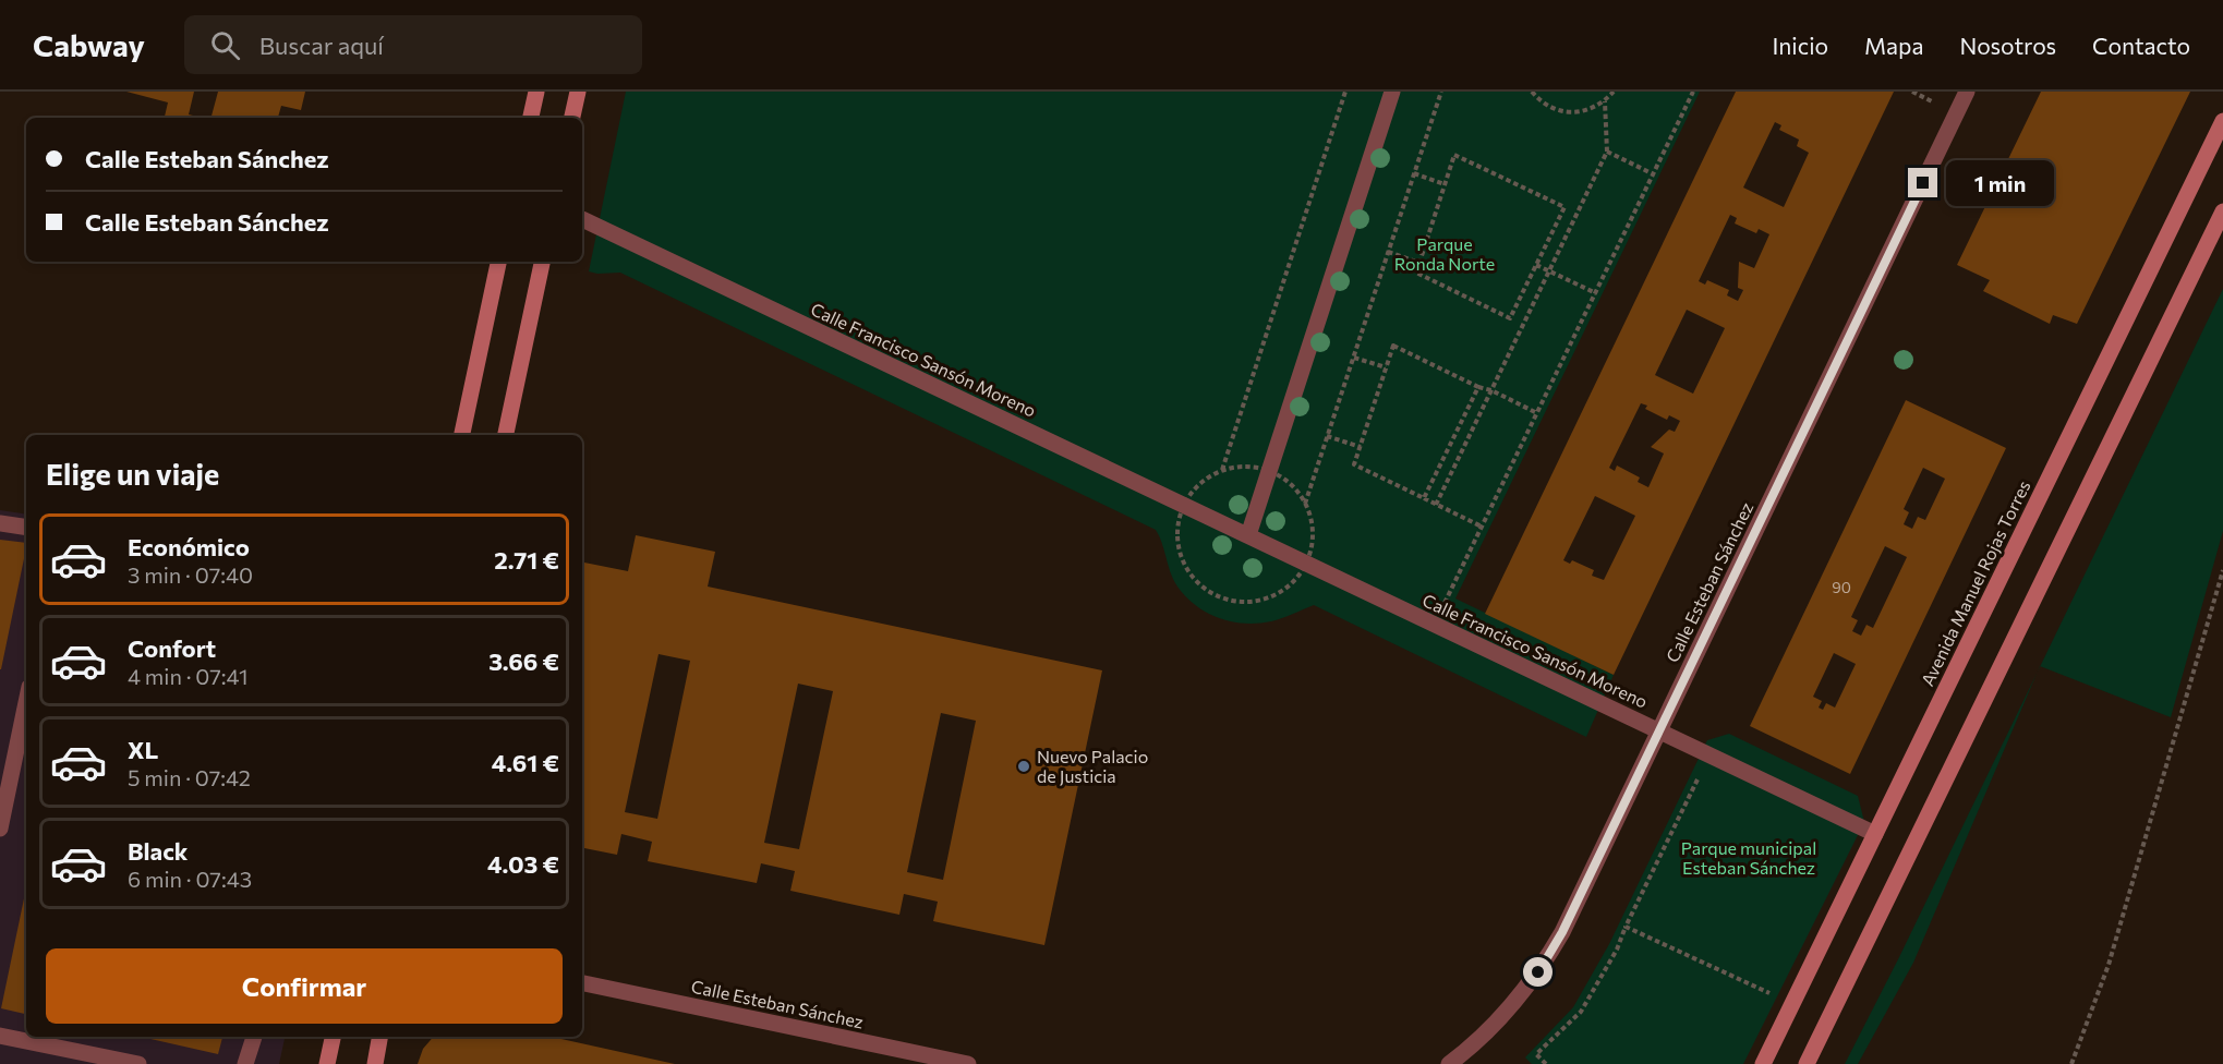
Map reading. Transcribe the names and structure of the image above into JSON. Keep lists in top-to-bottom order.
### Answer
{
  "streets": {
    "main road": ["Avenida Manuel Rojas Torres"],
    "street": ["Calle Francisco Sansón Moreno", "Calle Esteban Sánchez"]
  },
  "crossings": [
    ["Calle Francisco Sansón Moreno", "Calle Esteban Sánchez"],
    ["Calle Francisco Sansón Moreno", "Avenida Manuel Rojas Torres"]
  ],
  "parks": ["Parque Ronda Norte", "Parque municipal Esteban Sánchez"],
  "places": ["Nuevo Palacio de Justicia"],
  "house_numbers": ["90"],
  "page": {
    "header": "Cabway",
    "search": "Buscar aquí",
    "nav": [
      "Inicio",
      "Mapa",
      "Nosotros",
      "Contacto"
    ],
    "banner": ["Calle Esteban Sánchez", "Calle Esteban Sánchez"],
    "bubble": "1 min",
    "heading": "Elige un viaje",
    "list": [
      {
        "name": "Económico",
        "note": "3 min · 07:40",
        "value": "2.71 €"
      },
      {
        "name": "Confort",
        "note": "4 min · 07:41",
        "value": "3.66 €"
      },
      {
        "name": "XL",
        "note": "5 min · 07:42",
        "value": "4.61 €"
      },
      {
        "name": "Black",
        "note": "6 min · 07:43",
        "value": "4.03 €"
      }
    ],
    "buttons": "Confirmar"
  }
}
